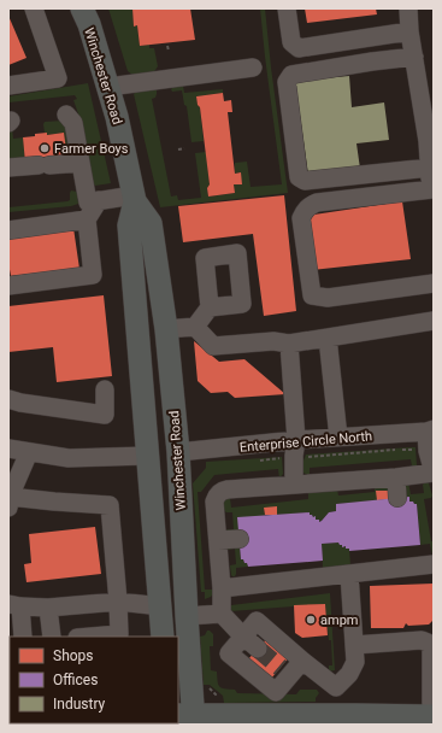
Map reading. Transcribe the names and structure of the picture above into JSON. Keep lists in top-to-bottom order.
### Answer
{
  "streets": {
    "main road": ["Winchester Road"],
    "street": ["Enterprise Circle North"]
  },
  "crossings": [
    ["Winchester Road", "Enterprise Circle North"]
  ],
  "places": ["Farmer Boys", "ampm"],
  "legend": ["Shops", "Offices", "Industry"]
}
